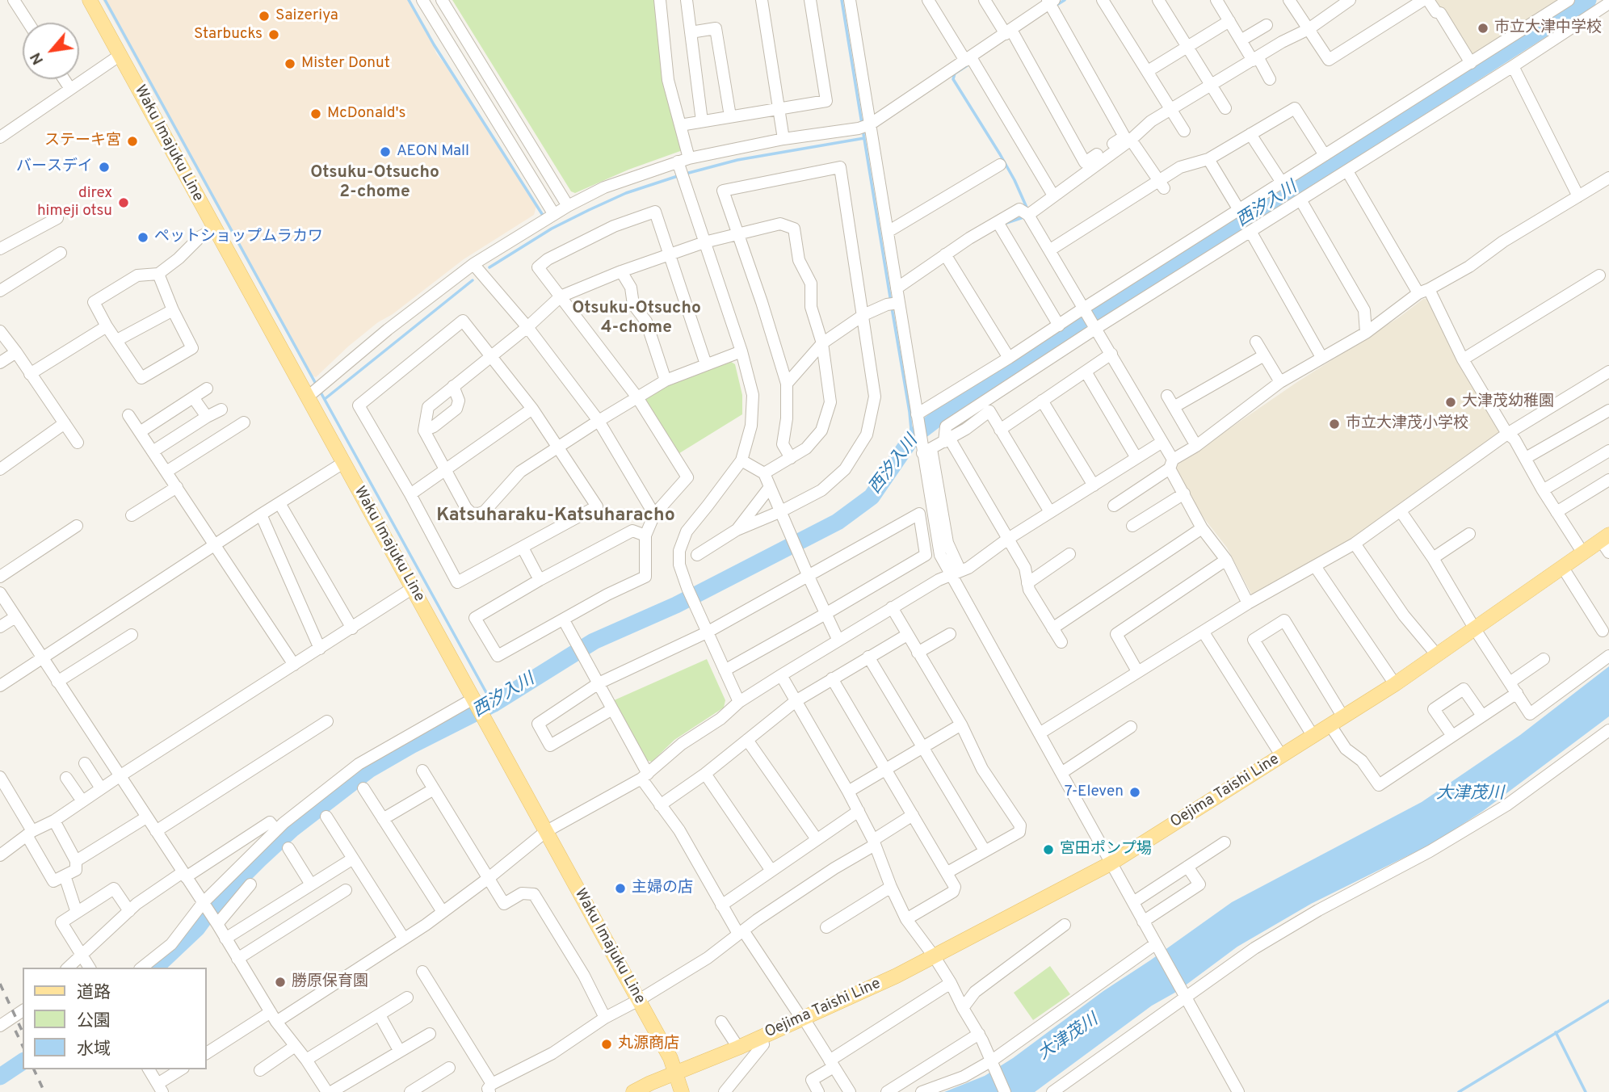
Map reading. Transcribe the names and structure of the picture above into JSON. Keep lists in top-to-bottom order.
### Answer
{
  "streets": {
    "main road": ["Waku Imajuku Line", "Oejima Taishi Line"]
  },
  "crossings": [
    ["Waku Imajuku Line", "Oejima Taishi Line"]
  ],
  "districts": ["Otsuku-Otsucho 2-chome", "Otsuku-Otsucho 4-chome", "Katsuharaku-Katsuharacho"],
  "water": ["西汐入川", "大津茂川"],
  "places": [
    "Saizeriya",
    "市立大津中学校",
    "Starbucks",
    "Mister Donut",
    "McDonald's",
    "ステーキ宮",
    "AEON Mall",
    "バースデイ",
    "direx himeji otsu",
    "ペットショップムラカワ",
    "大津茂幼稚園",
    "市立大津茂小学校",
    "7-Eleven",
    "宮田ポンプ場",
    "主婦の店",
    "勝原保育園",
    "丸源商店"
  ],
  "legend": ["道路", "公園", "水域"],
  "north": "bottom left"
}
